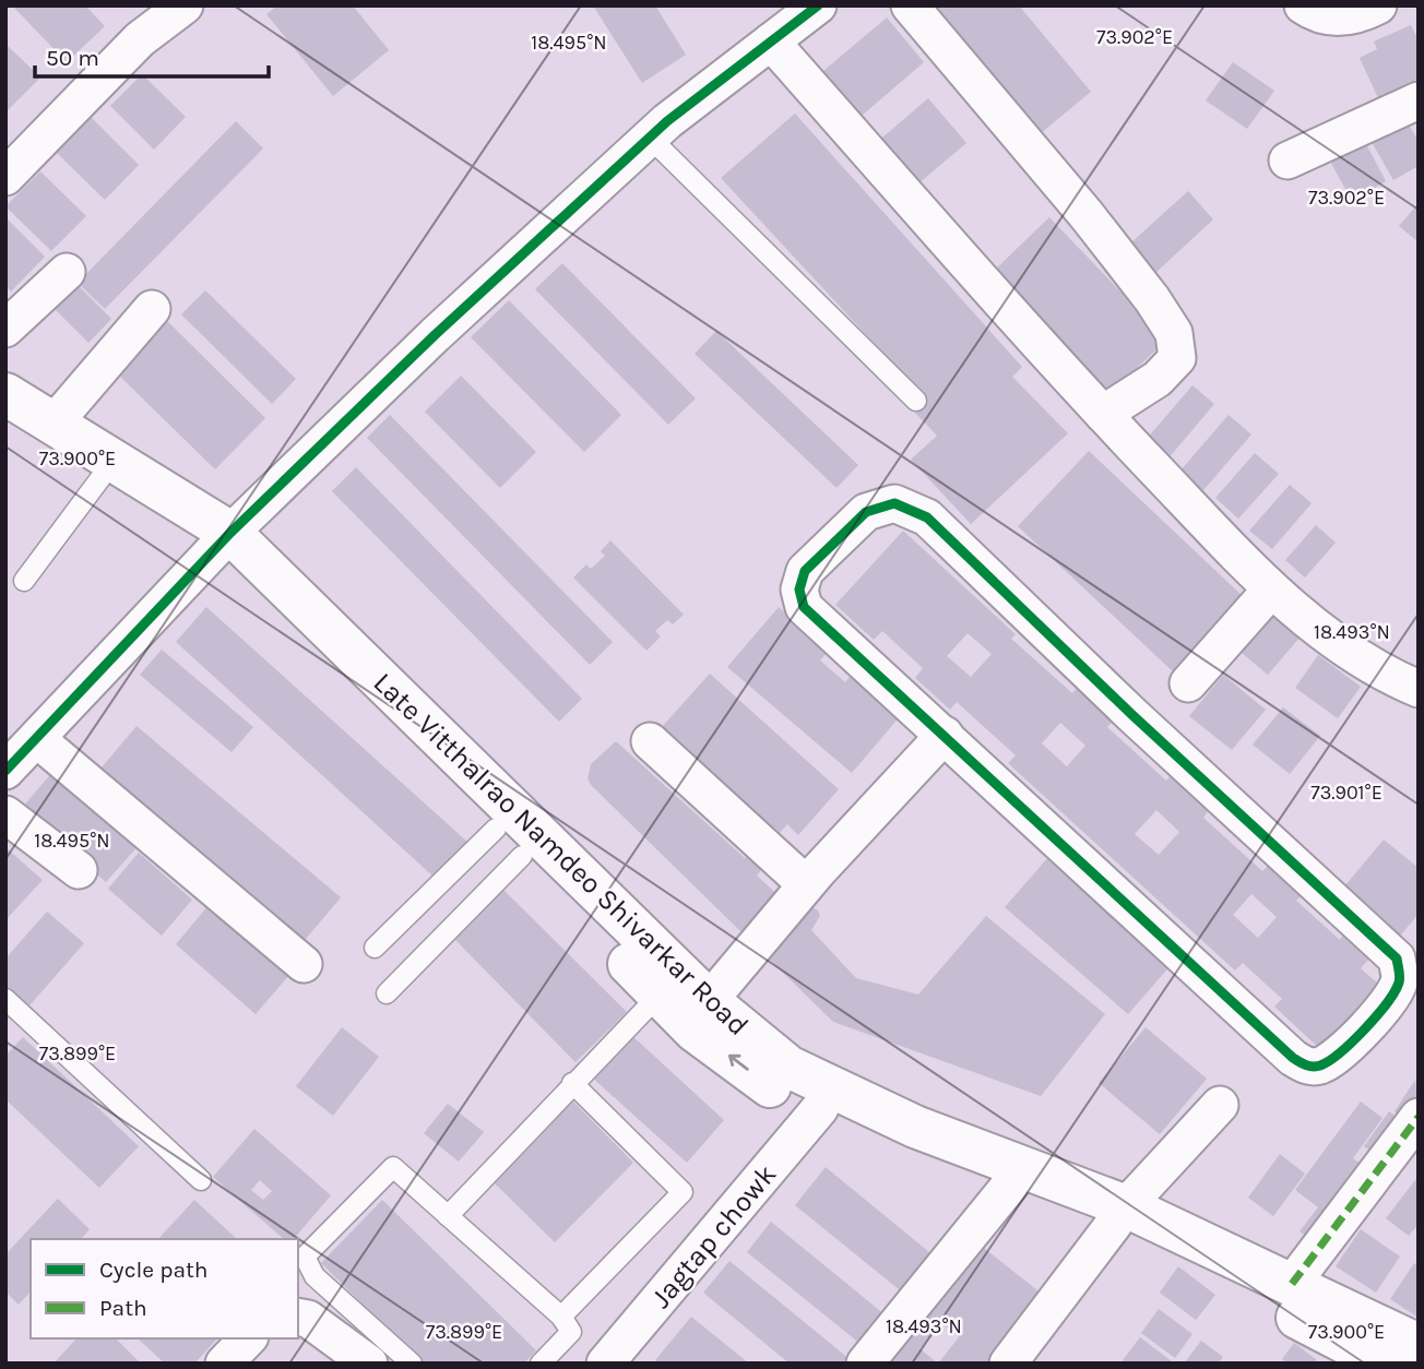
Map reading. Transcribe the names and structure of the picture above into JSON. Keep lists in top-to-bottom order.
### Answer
{
  "streets": {
    "main road": ["Late Vitthalrao Namdeo Shivarkar Road"],
    "street": ["Jagtap chowk"]
  },
  "crossings": [
    ["Late Vitthalrao Namdeo Shivarkar Road", "Jagtap chowk"]
  ],
  "legend": ["Cycle path", "Path"],
  "scale_bar": "50 m",
  "coordinates": [
    "73.902°E",
    "18.495°N",
    "73.900°E",
    "18.493°N",
    "73.901°E",
    "73.899°E"
  ]
}
